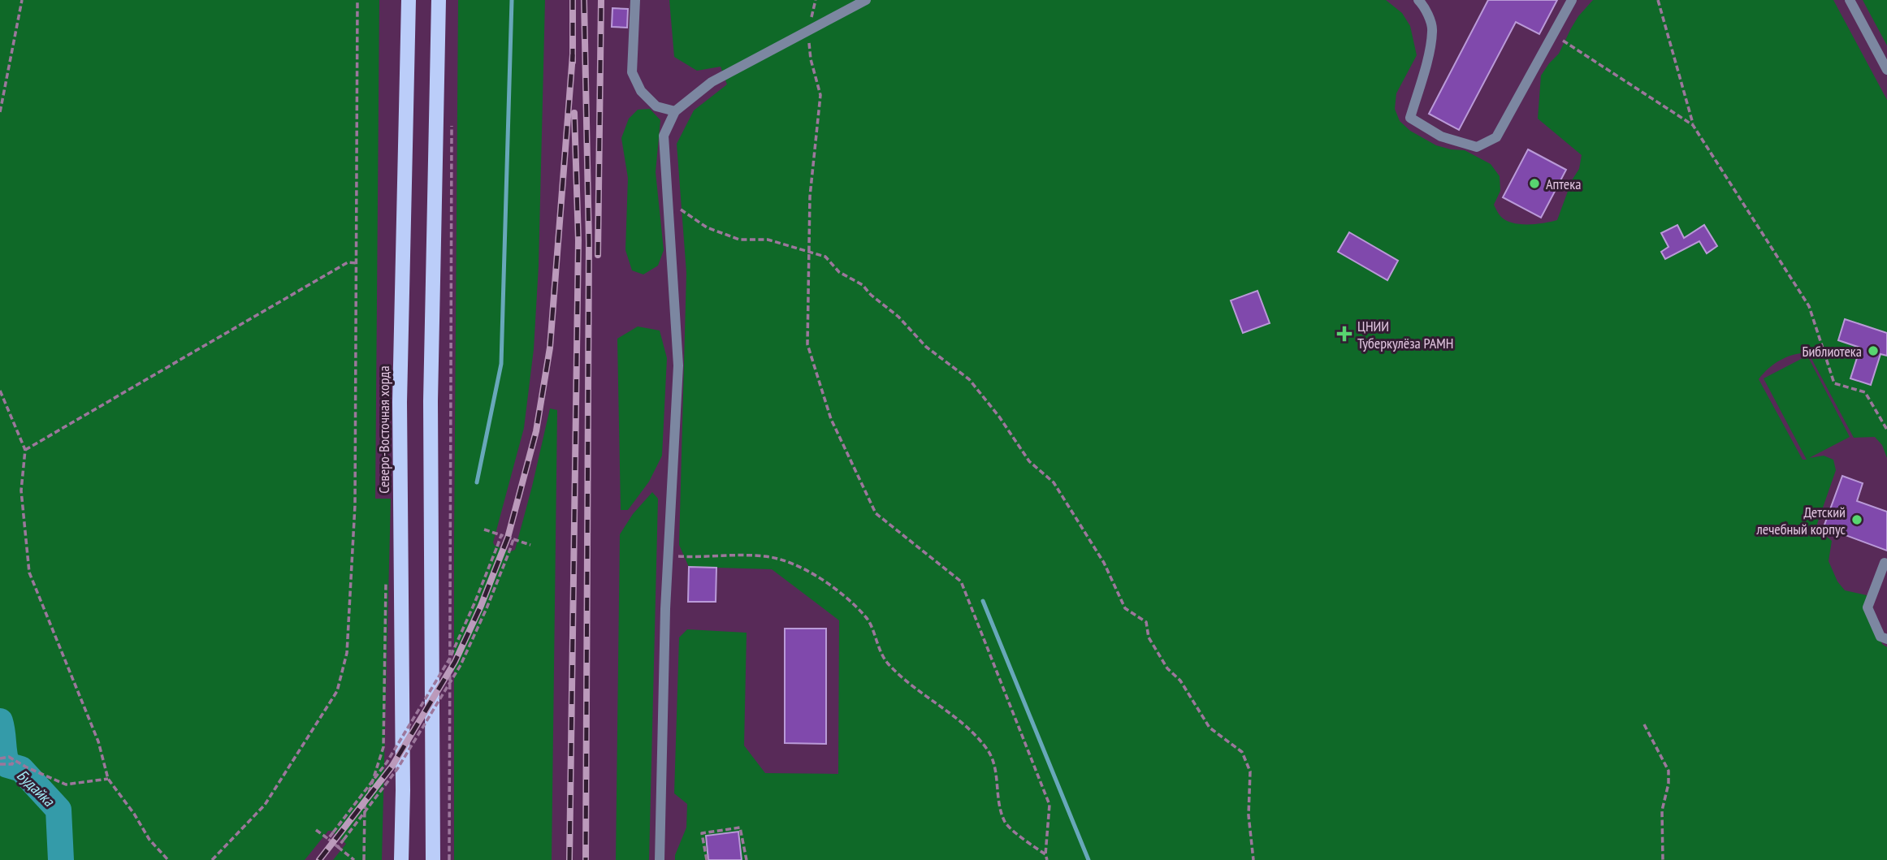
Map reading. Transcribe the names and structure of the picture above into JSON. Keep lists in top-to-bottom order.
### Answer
{
  "streets": {
    "main road": ["Северо-Восточная хорда"]
  },
  "water": ["Будайка"],
  "places": {
    "other": ["Аптека", "Библиотека", "Детский лечебный корпус"],
    "health": ["ЦНИИ Туберкулёза РАМН"]
  }
}
